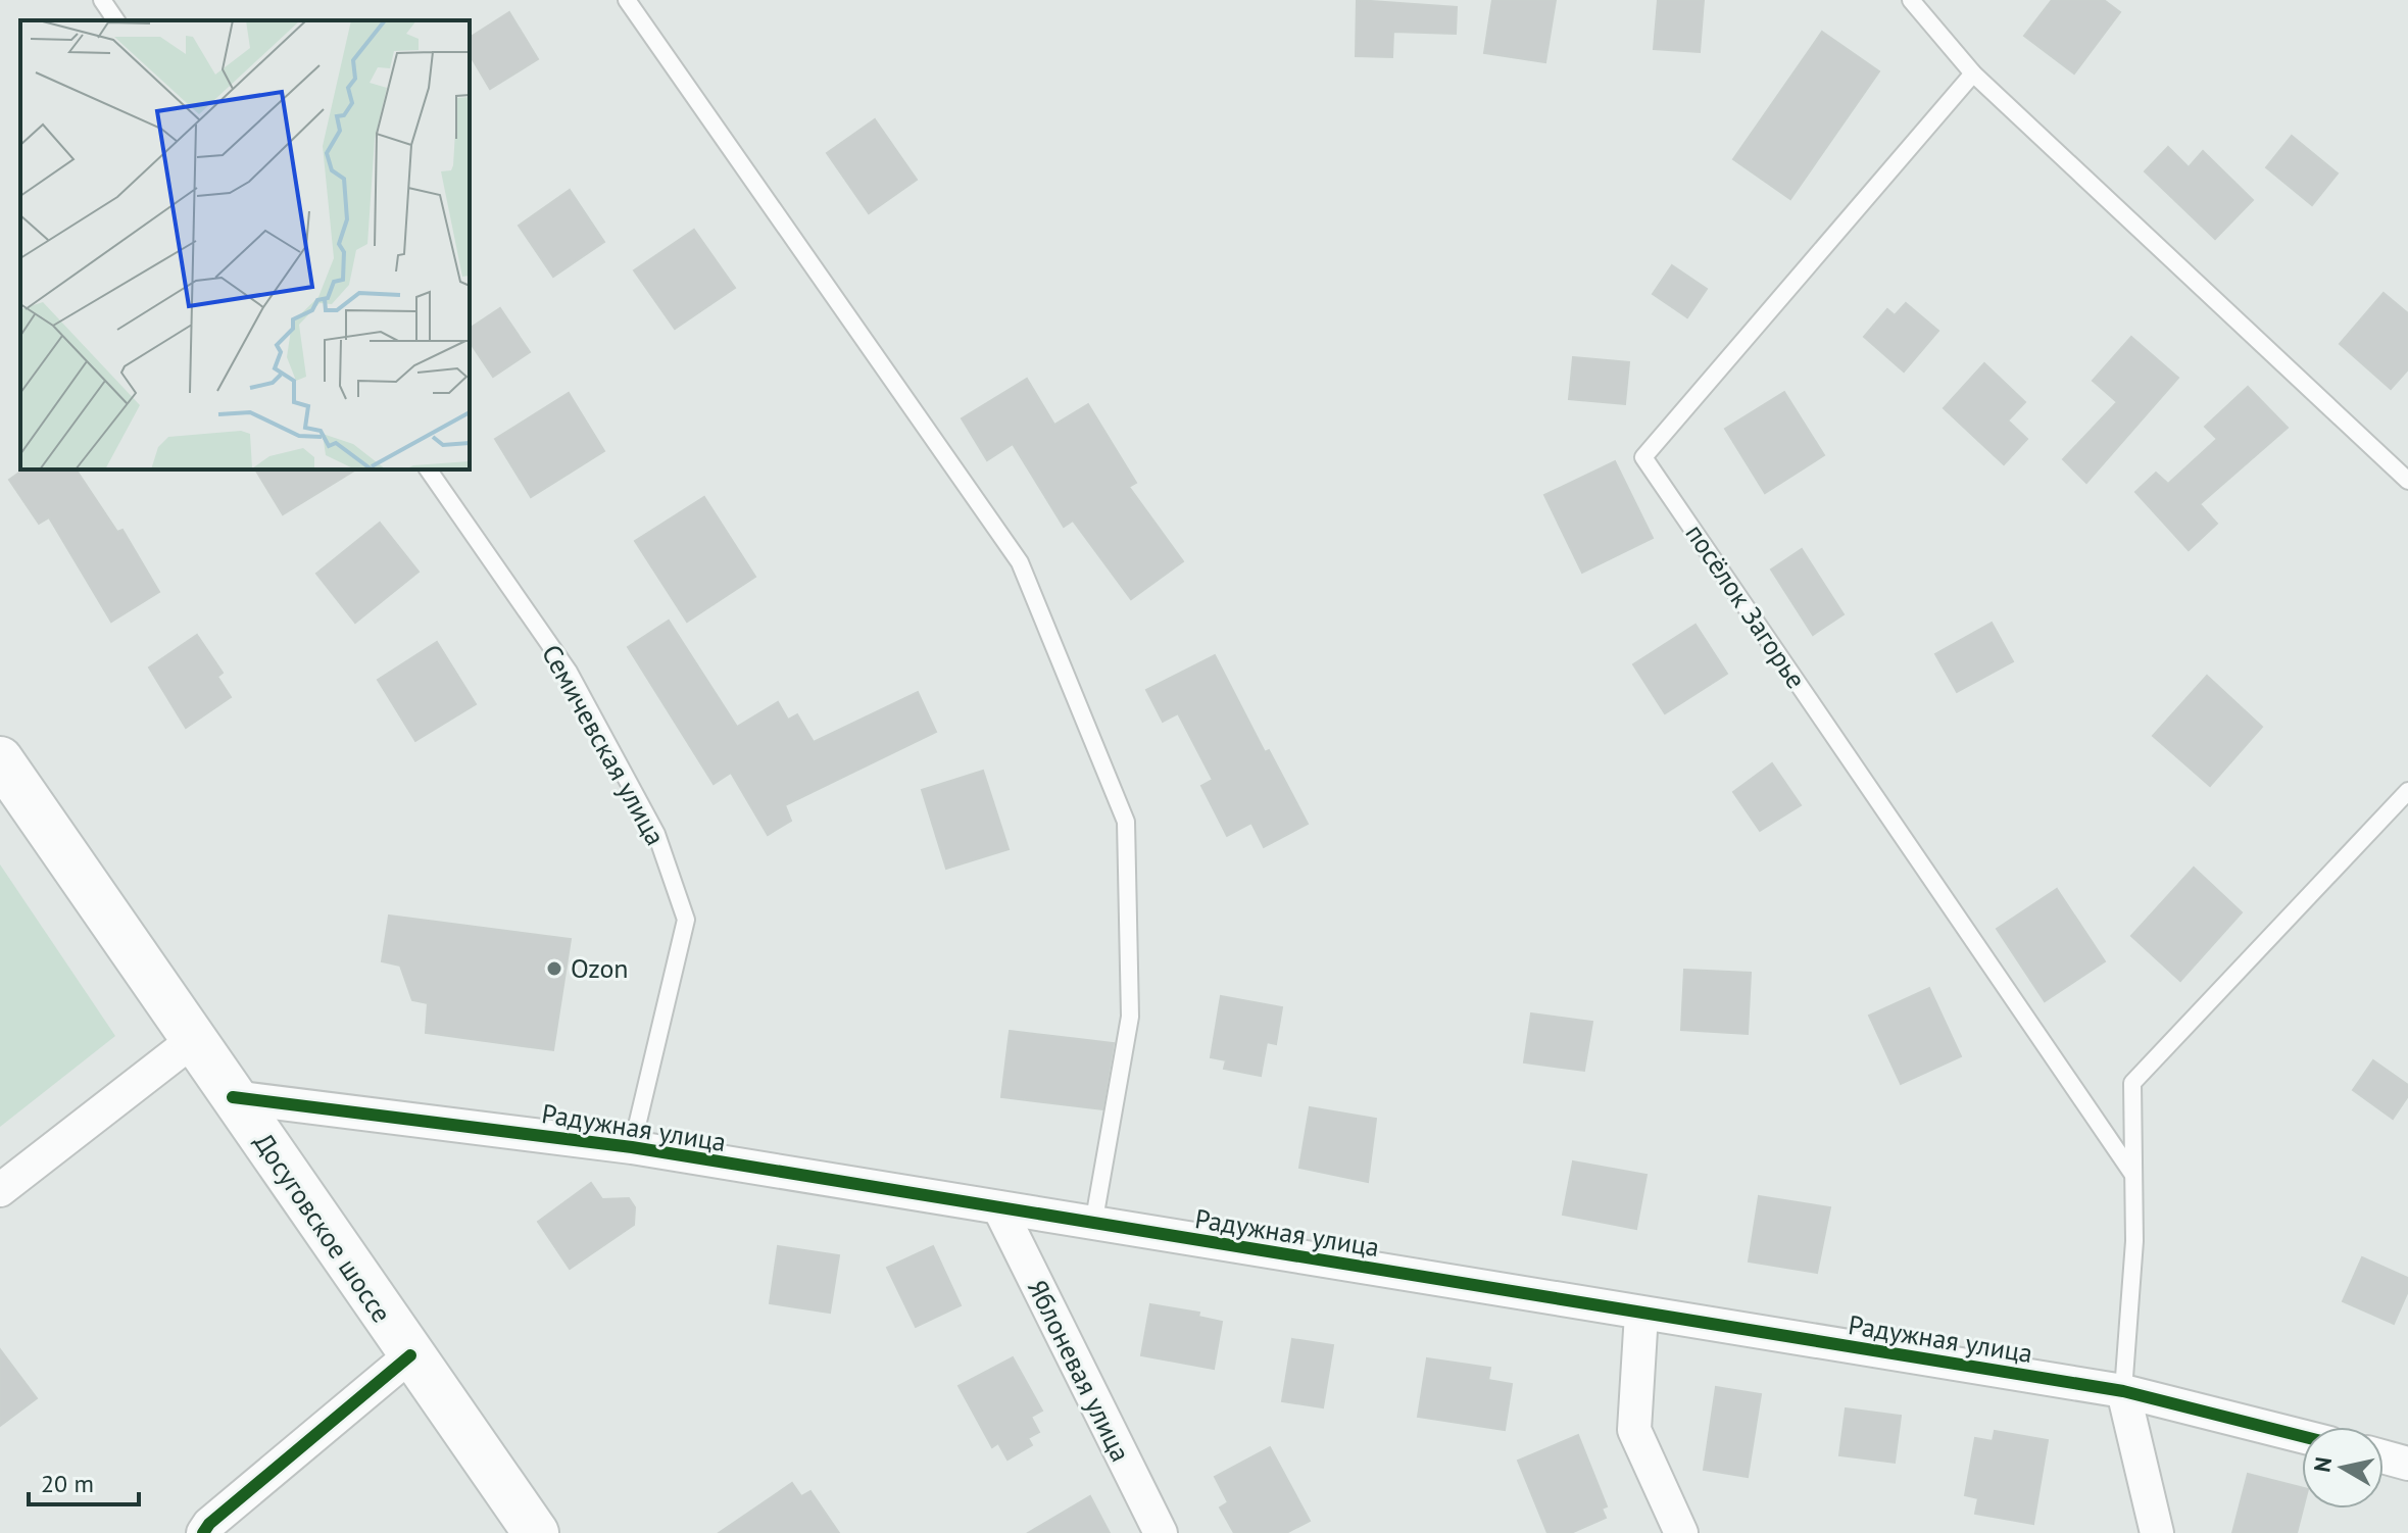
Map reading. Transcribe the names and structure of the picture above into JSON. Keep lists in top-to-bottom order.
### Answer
{
  "streets": {
    "main road": ["Досуговское шоссе"],
    "street": ["Радужная улица", "Яблоневая улица"],
    "lane": ["посёлок Загорье", "Семичевская улица"]
  },
  "crossings": [
    ["Семичевская улица", "Радужная улица"],
    ["Радужная улица", "Досуговское шоссе"],
    ["Радужная улица", "Яблоневая улица"]
  ],
  "places": ["Ozon"],
  "scale_bar": "20 m",
  "north": "left"
}
